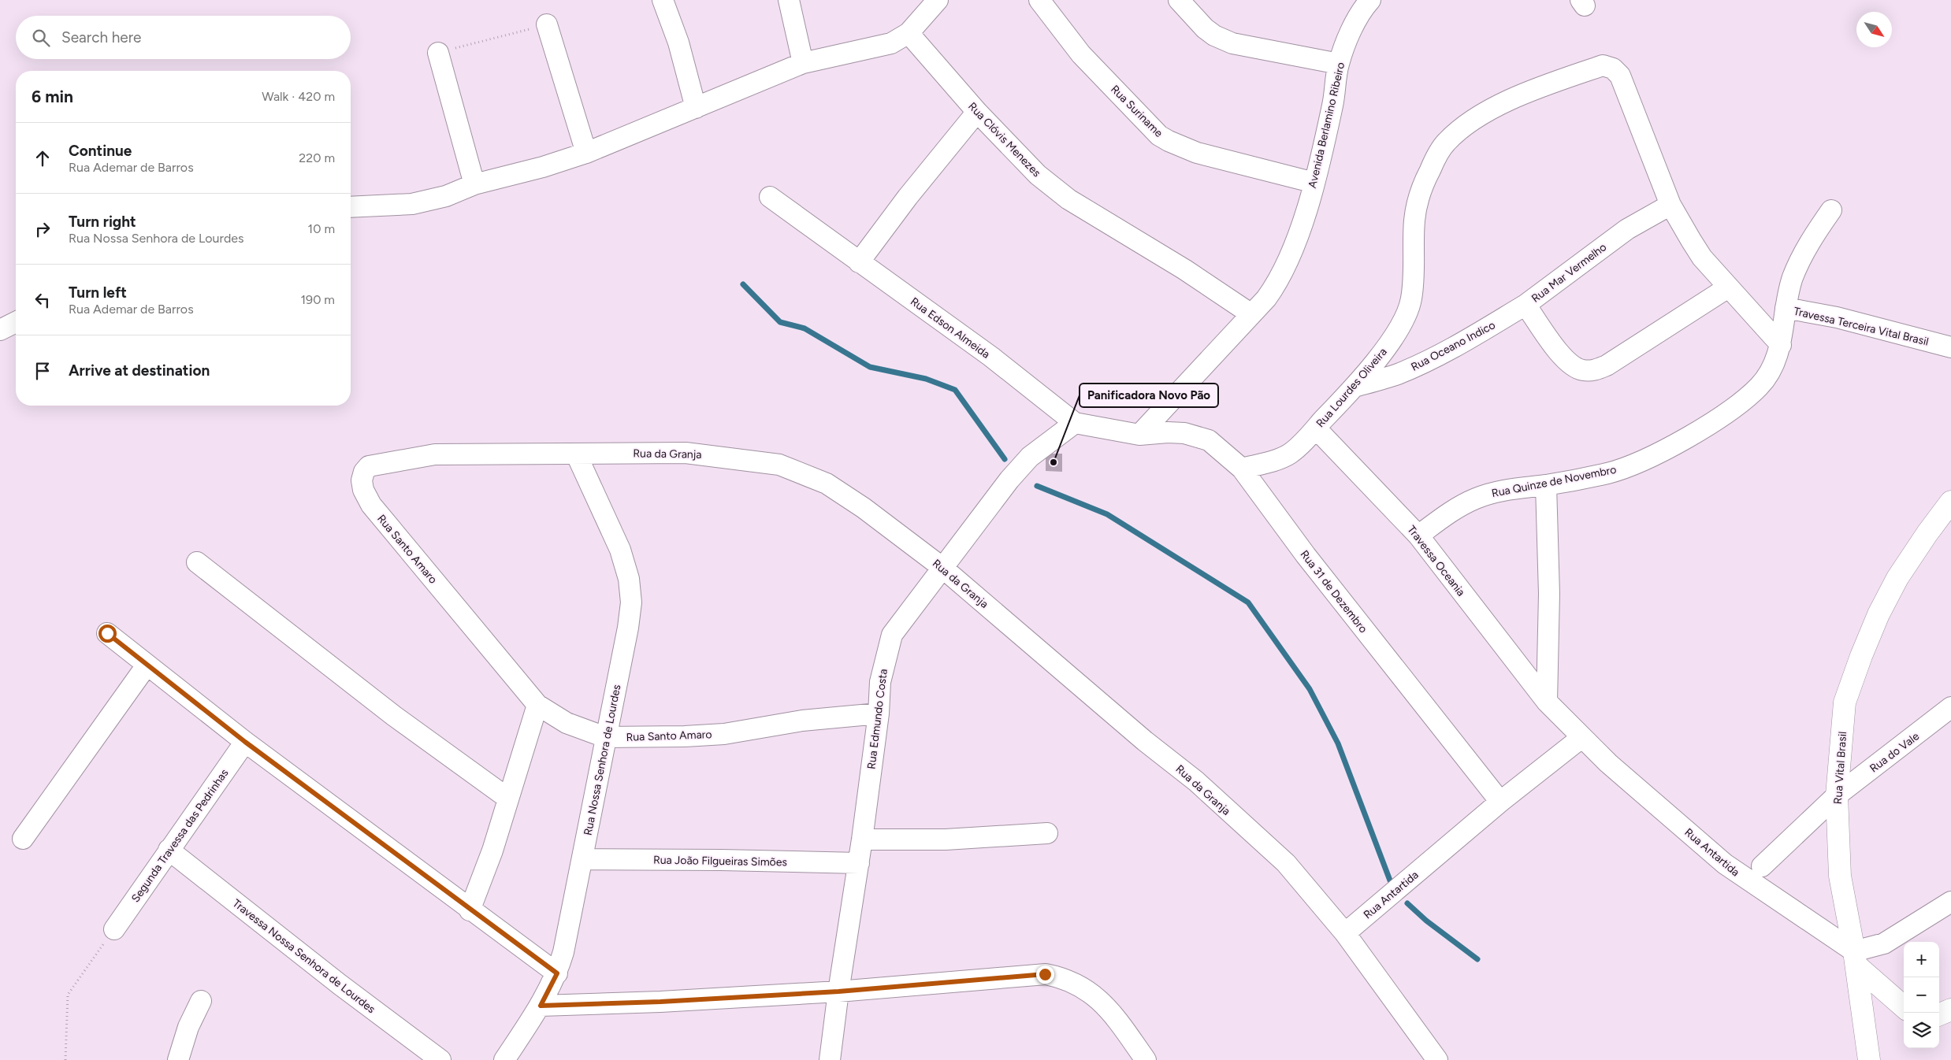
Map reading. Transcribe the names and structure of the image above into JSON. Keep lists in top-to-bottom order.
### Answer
{
  "streets": {
    "street": [
      "Rua Suriname",
      "Avenida Berlamino Ribeiro",
      "Rua Clóvis Menezes",
      "Rua Mar Vermelho",
      "Travessa Terceira Vital Brasil",
      "Rua Edson Almeida",
      "Rua Oceano Indico",
      "Rua Lourdes Oliveira",
      "Rua da Granja",
      "Rua Quinze de Novembro",
      "Rua Santo Amaro",
      "Travessa Oceania",
      "Rua 31 de Dezembro",
      "Rua Edmundo Costa",
      "Rua do Vale",
      "Rua Nossa Senhora de Lourdes",
      "Rua Vital Brasil",
      "Segunda Travessa das Pedrinhas",
      "Rua Antartida",
      "Rua João Filgueiras Simões",
      "Travessa Nossa Senhora de Lourdes"
    ]
  },
  "crossings": [
    ["Rua Suriname", "Avenida Berlamino Ribeiro"],
    ["Avenida Berlamino Ribeiro", "Rua Clóvis Menezes"],
    ["Avenida Berlamino Ribeiro", "Rua Edson Almeida"],
    ["Avenida Berlamino Ribeiro", "Rua 31 de Dezembro"],
    ["Rua Mar Vermelho", "Rua Oceano Indico"],
    ["Rua Mar Vermelho", "Rua Lourdes Oliveira"],
    ["Travessa Terceira Vital Brasil", "Rua Quinze de Novembro"],
    ["Rua Edson Almeida", "Rua 31 de Dezembro"],
    ["Rua Edson Almeida", "Rua Edmundo Costa"],
    ["Rua Oceano Indico", "Rua Lourdes Oliveira"],
    ["Rua Lourdes Oliveira", "Travessa Oceania"],
    ["Rua Lourdes Oliveira", "Rua 31 de Dezembro"],
    ["Rua da Granja", "Rua Santo Amaro"],
    ["Rua da Granja", "Rua Edmundo Costa"],
    ["Rua da Granja", "Rua Nossa Senhora de Lourdes"],
    ["Rua da Granja", "Rua Antartida"],
    ["Rua Quinze de Novembro", "Travessa Oceania"],
    ["Rua Santo Amaro", "Rua Edmundo Costa"],
    ["Rua Santo Amaro", "Rua Nossa Senhora de Lourdes"],
    ["Travessa Oceania", "Rua Antartida"],
    ["Rua 31 de Dezembro", "Rua Antartida"],
    ["Rua Edmundo Costa", "Rua João Filgueiras Simões"],
    ["Rua do Vale", "Rua Vital Brasil"],
    ["Rua Nossa Senhora de Lourdes", "Rua João Filgueiras Simões"],
    ["Rua Vital Brasil", "Rua Antartida"],
    ["Segunda Travessa das Pedrinhas", "Travessa Nossa Senhora de Lourdes"]
  ],
  "places": ["Panificadora Novo Pão"],
  "north": "bottom right",
  "page": {
    "search": "Search here",
    "heading": ["6 min", "Walk · 420 m"],
    "list": [
      ["Continue", "Rua Ademar de Barros", "220 m"],
      ["Turn right", "Rua Nossa Senhora de Lourdes", "10 m"],
      ["Turn left", "Rua Ademar de Barros", "190 m"],
      "Arrive at destination"
    ],
    "map_buttons": ["+", "−"]
  }
}
